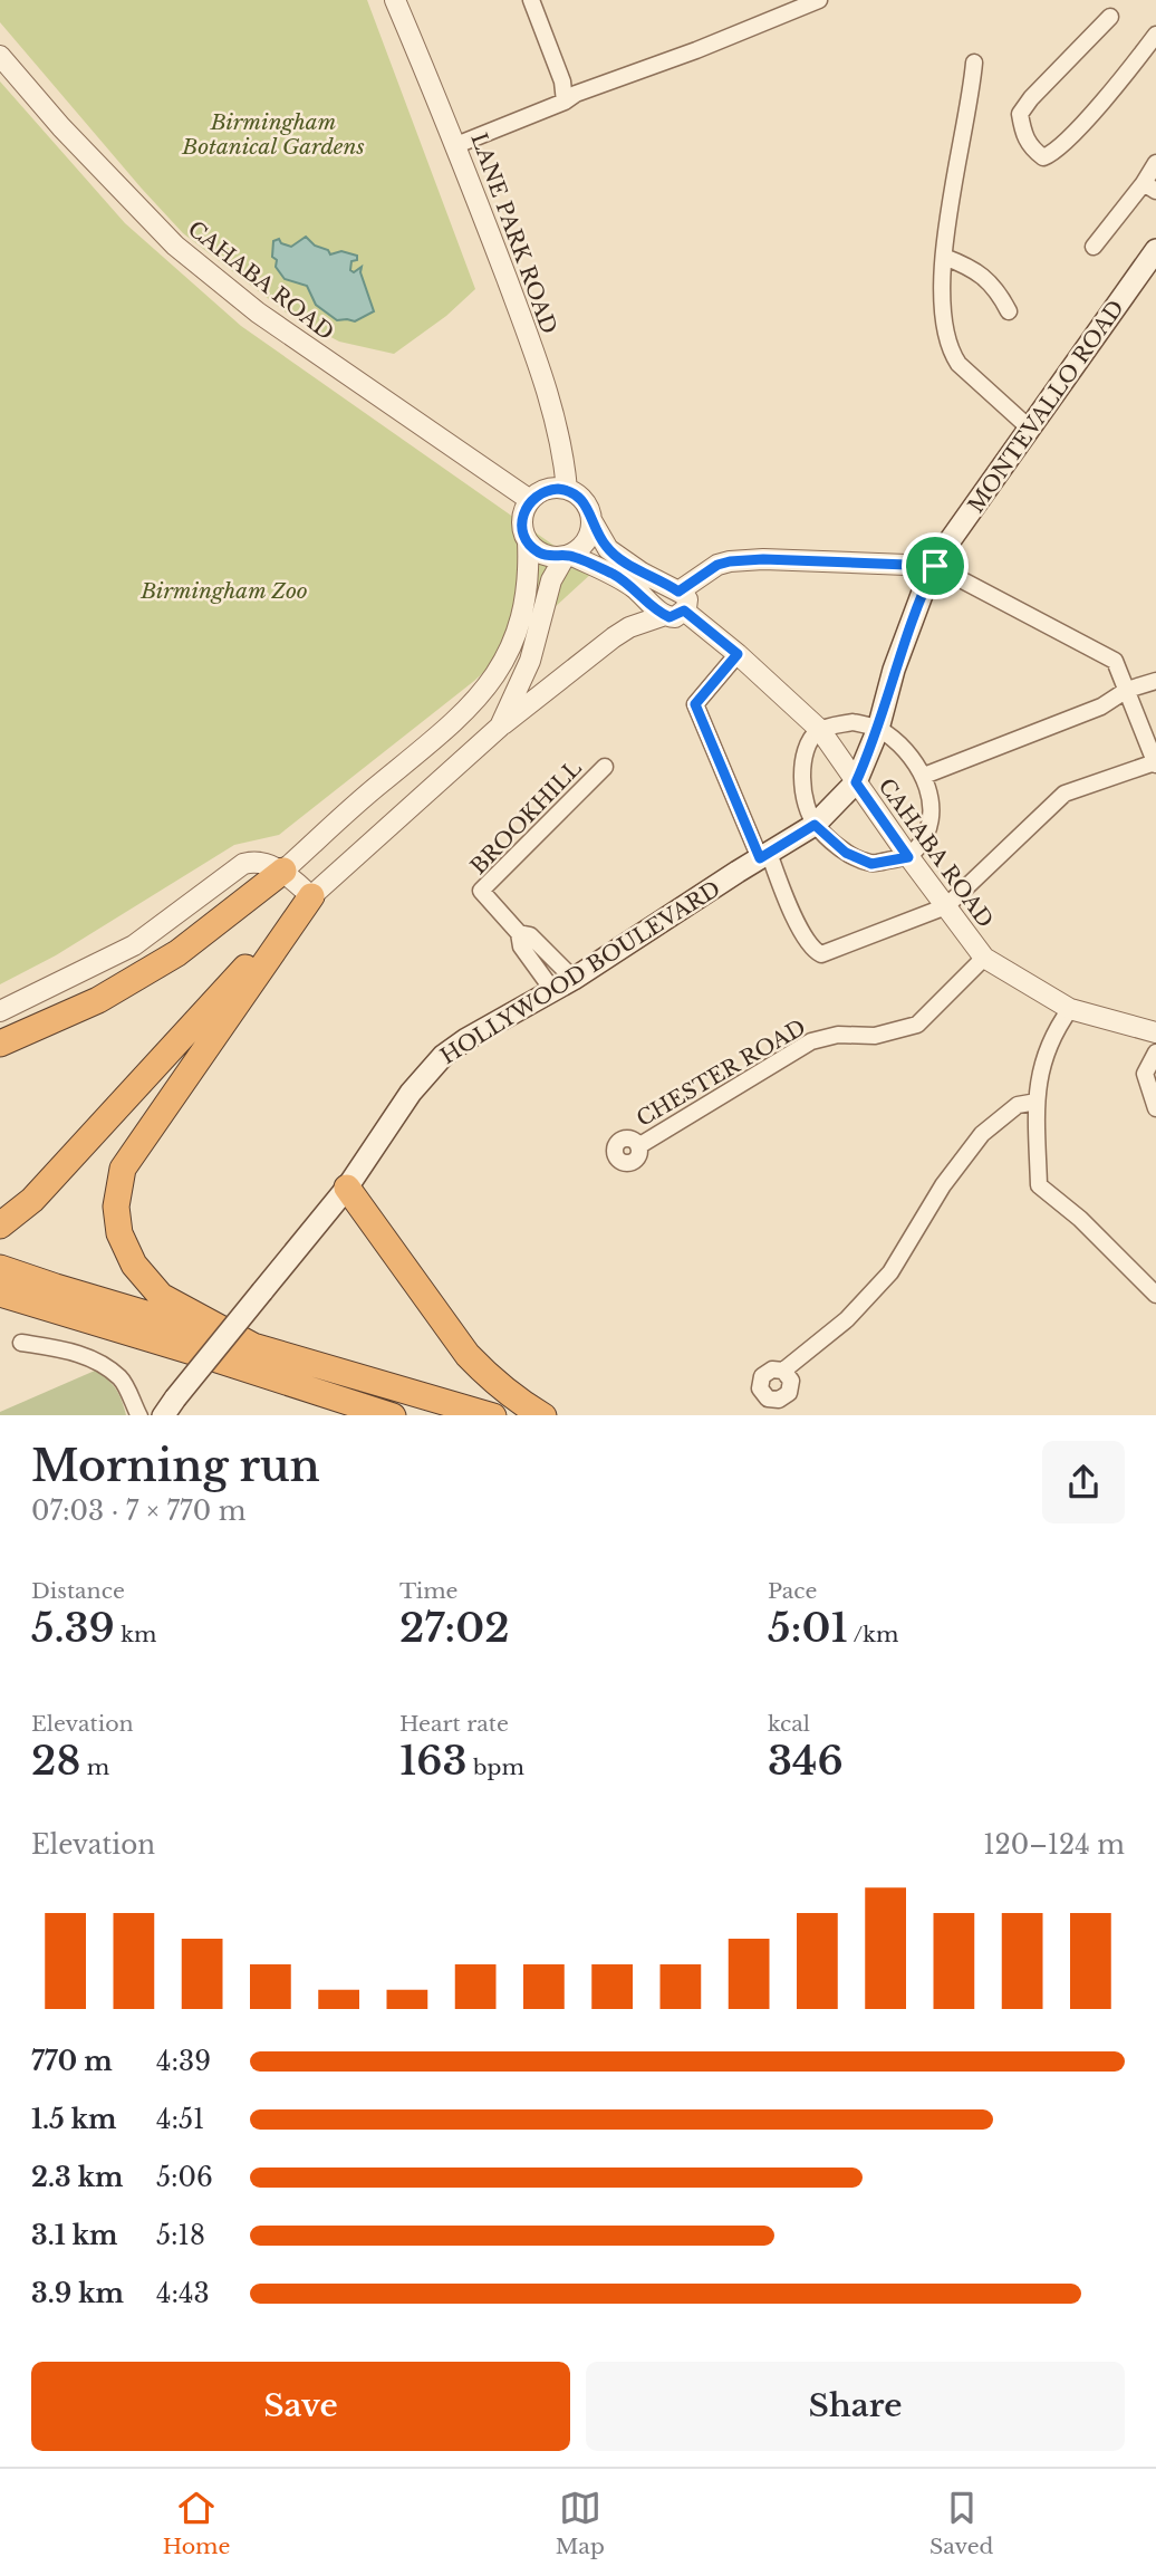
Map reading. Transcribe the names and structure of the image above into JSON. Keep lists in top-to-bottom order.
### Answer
{
  "streets": {
    "main road": ["MONTEVALLO ROAD", "HOLLYWOOD BOULEVARD"],
    "street": [
      "LANE PARK ROAD",
      "CAHABA ROAD",
      "BROOKHILL",
      "CHESTER ROAD"
    ]
  },
  "crossings": [
    ["LANE PARK ROAD", "CAHABA ROAD"],
    ["CAHABA ROAD", "MONTEVALLO ROAD"],
    ["CAHABA ROAD", "HOLLYWOOD BOULEVARD"],
    ["CAHABA ROAD", "CHESTER ROAD"],
    ["MONTEVALLO ROAD", "HOLLYWOOD BOULEVARD"],
    ["BROOKHILL", "HOLLYWOOD BOULEVARD"]
  ],
  "parks": ["Birmingham Botanical Gardens", "Birmingham Zoo"],
  "page": {
    "heading": ["Morning run", "07:03 · 7 × 770 m"],
    "stats": [
      ["Distance", "5.39 km"],
      ["Time", "27:02"],
      ["Pace", "5:01 /km"],
      ["Elevation", "28 m"],
      ["Heart rate", "163 bpm"],
      ["kcal", "346"]
    ],
    "chart": ["Elevation", "120–124 m"],
    "list": [
      {
        "name": "770 m",
        "note": "4:39"
      },
      {
        "name": "1.5 km",
        "note": "4:51"
      },
      {
        "name": "2.3 km",
        "note": "5:06"
      },
      {
        "name": "3.1 km",
        "note": "5:18"
      },
      {
        "name": "3.9 km",
        "note": "4:43"
      }
    ],
    "buttons": ["Save", "Share"],
    "tabs": ["Home", "Map", "Saved"]
  }
}
